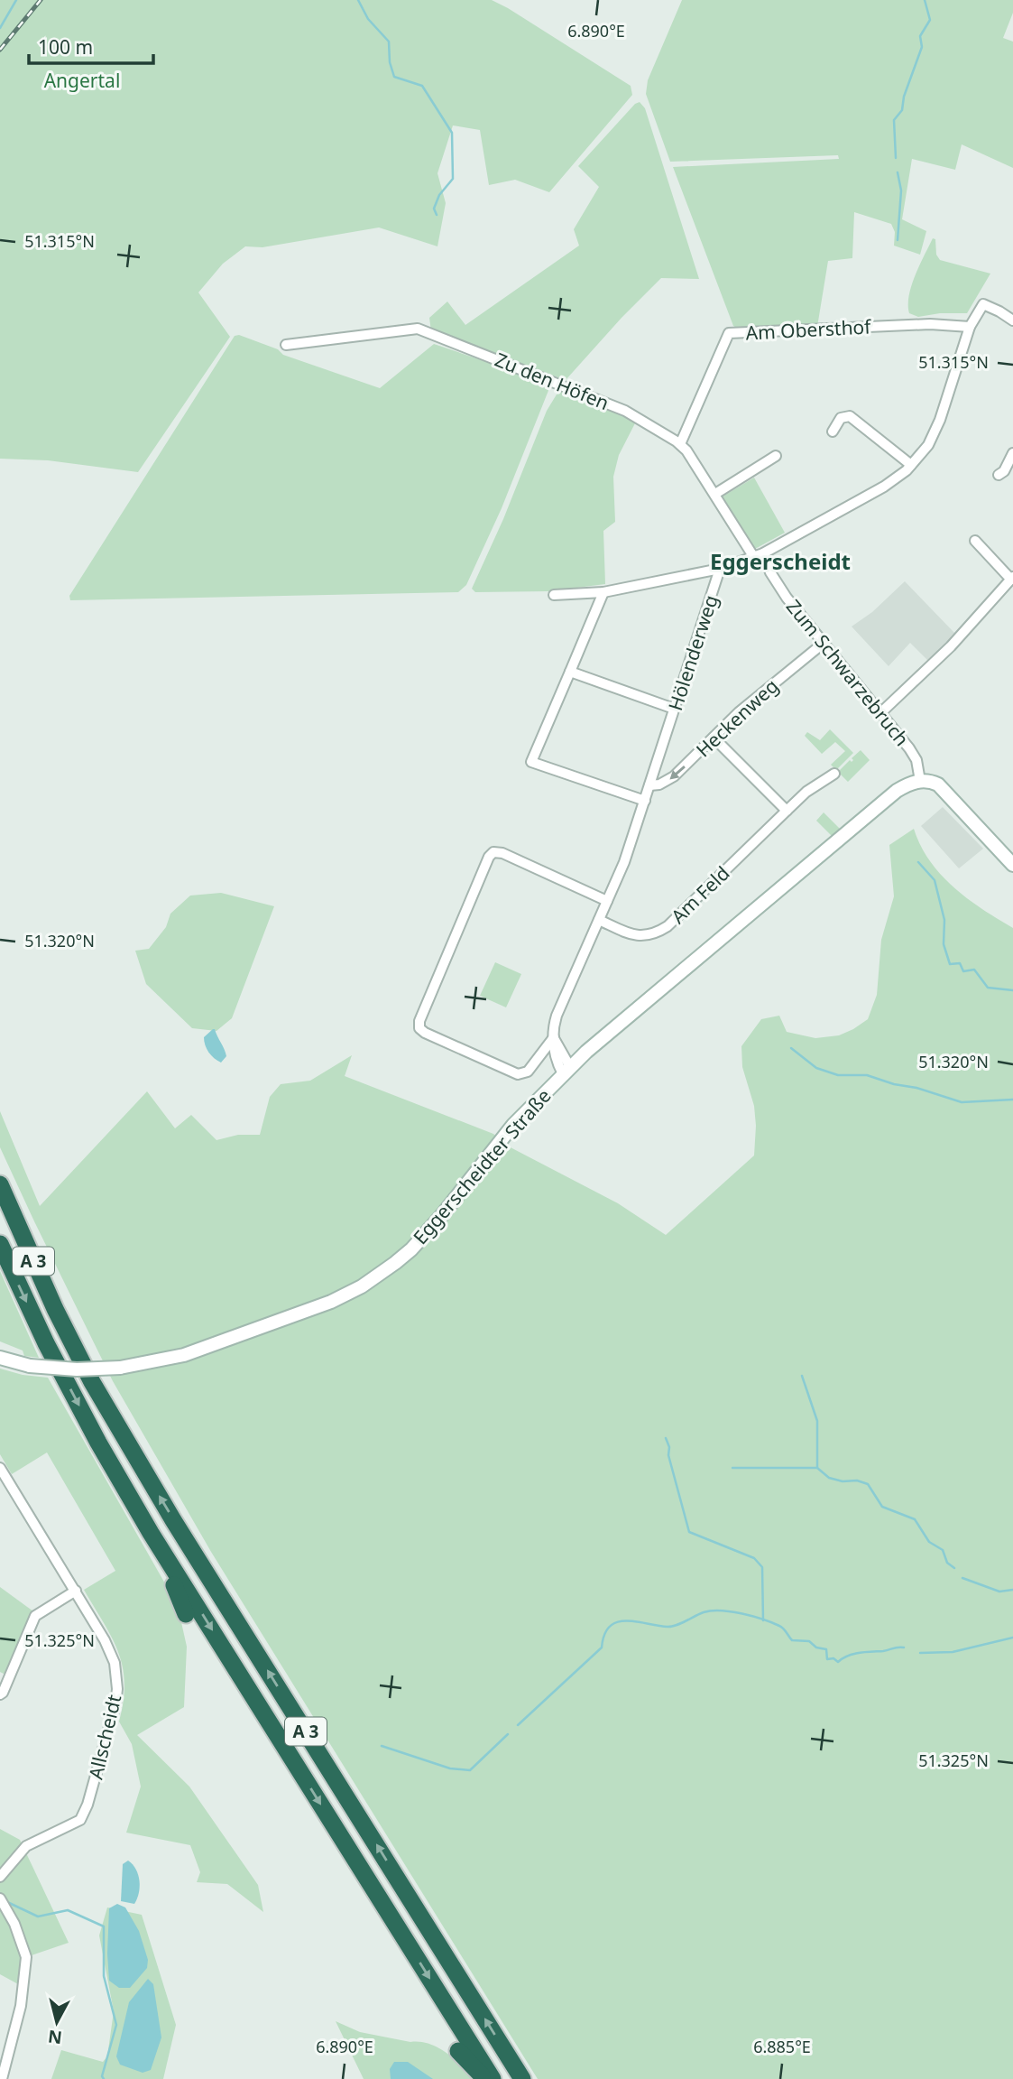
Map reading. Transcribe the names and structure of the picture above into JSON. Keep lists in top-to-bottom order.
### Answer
{
  "streets": {
    "highway": ["A 3"],
    "street": [
      "Am Obersthof",
      "Zu den Höfen",
      "Hölenderweg",
      "Zum Schwarzebruch",
      "Heckenweg",
      "Am Feld",
      "Eggerscheidter Straße",
      "Allscheidt"
    ]
  },
  "crossings": [
    ["Am Obersthof", "Zu den Höfen"],
    ["Am Obersthof", "Hölenderweg"],
    ["Zu den Höfen", "Hölenderweg"],
    ["Zu den Höfen", "Zum Schwarzebruch"],
    ["Hölenderweg", "Zum Schwarzebruch"],
    ["Hölenderweg", "Heckenweg"],
    ["Hölenderweg", "Am Feld"],
    ["Hölenderweg", "Eggerscheidter Straße"],
    ["Zum Schwarzebruch", "Heckenweg"],
    ["Zum Schwarzebruch", "Eggerscheidter Straße"]
  ],
  "one_way": ["Heckenweg"],
  "districts": ["Eggerscheidt"],
  "parks": ["Angertal"],
  "scale_bar": "100 m",
  "north": "bottom",
  "coordinates": [
    "6.890°E",
    "51.315°N",
    "51.320°N",
    "51.325°N",
    "6.885°E"
  ]
}
